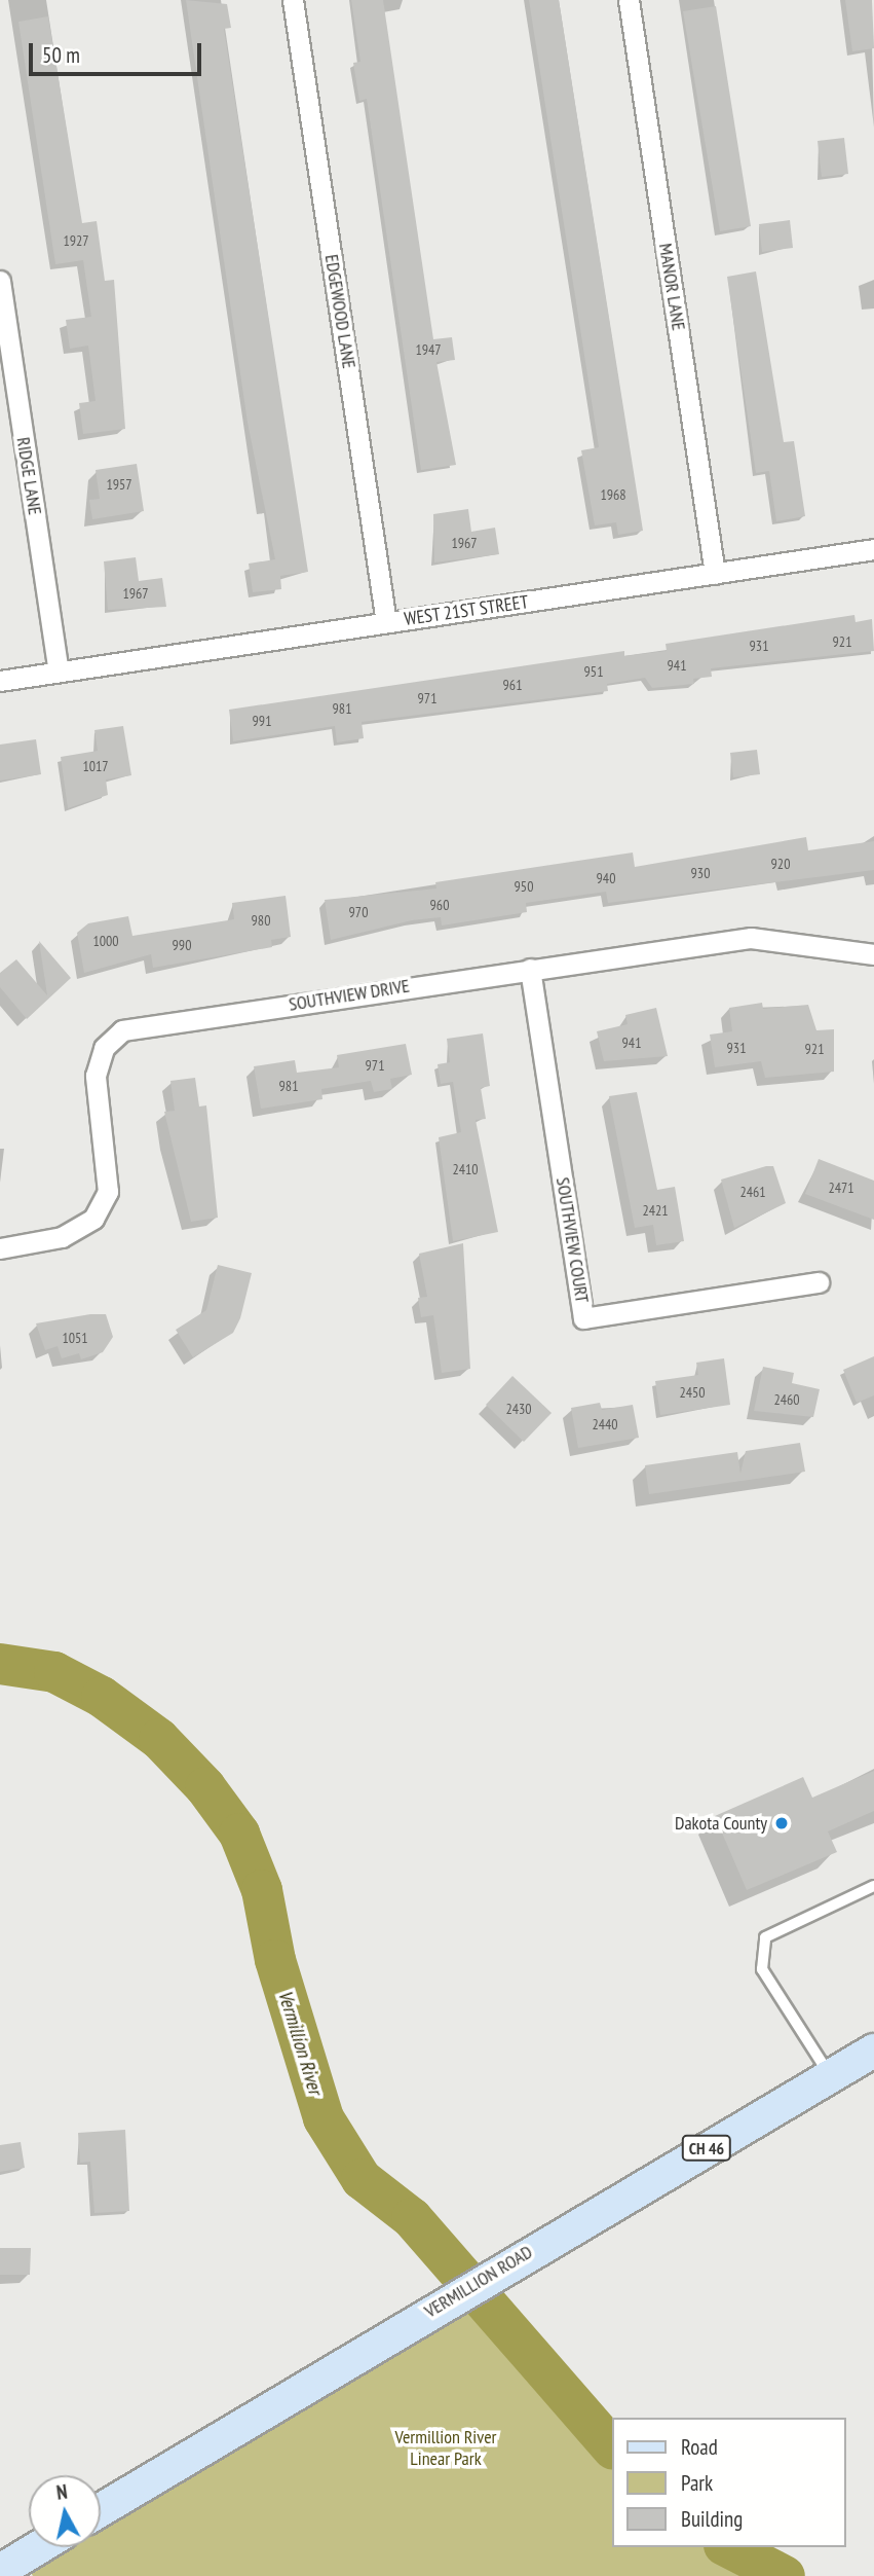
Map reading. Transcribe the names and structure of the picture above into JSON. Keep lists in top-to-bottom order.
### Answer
{
  "streets": {
    "main road": ["CH 46", "VERMILLION ROAD"],
    "street": [
      "MANOR LANE",
      "EDGEWOOD LANE",
      "RIDGE LANE",
      "WEST 21ST STREET",
      "SOUTHVIEW DRIVE",
      "SOUTHVIEW COURT"
    ]
  },
  "crossings": [
    ["MANOR LANE", "WEST 21ST STREET"],
    ["EDGEWOOD LANE", "WEST 21ST STREET"],
    ["RIDGE LANE", "WEST 21ST STREET"],
    ["SOUTHVIEW DRIVE", "SOUTHVIEW COURT"]
  ],
  "water": ["Vermillion River"],
  "parks": ["Vermillion River Linear Park"],
  "places": ["Dakota County"],
  "house_numbers": [
    "1927",
    "1947",
    "1957",
    "1968",
    "1967",
    "1967",
    "921",
    "931",
    "941",
    "951",
    "961",
    "971",
    "981",
    "991",
    "1017",
    "920",
    "930",
    "940",
    "950",
    "960",
    "970",
    "980",
    "1000",
    "990",
    "941",
    "931",
    "921",
    "971",
    "981",
    "2410",
    "2471",
    "2461",
    "2421",
    "1051",
    "2450",
    "2460",
    "2430",
    "2440"
  ],
  "legend": ["Road", "Park", "Building"],
  "scale_bar": "50 m",
  "north": "top"
}
